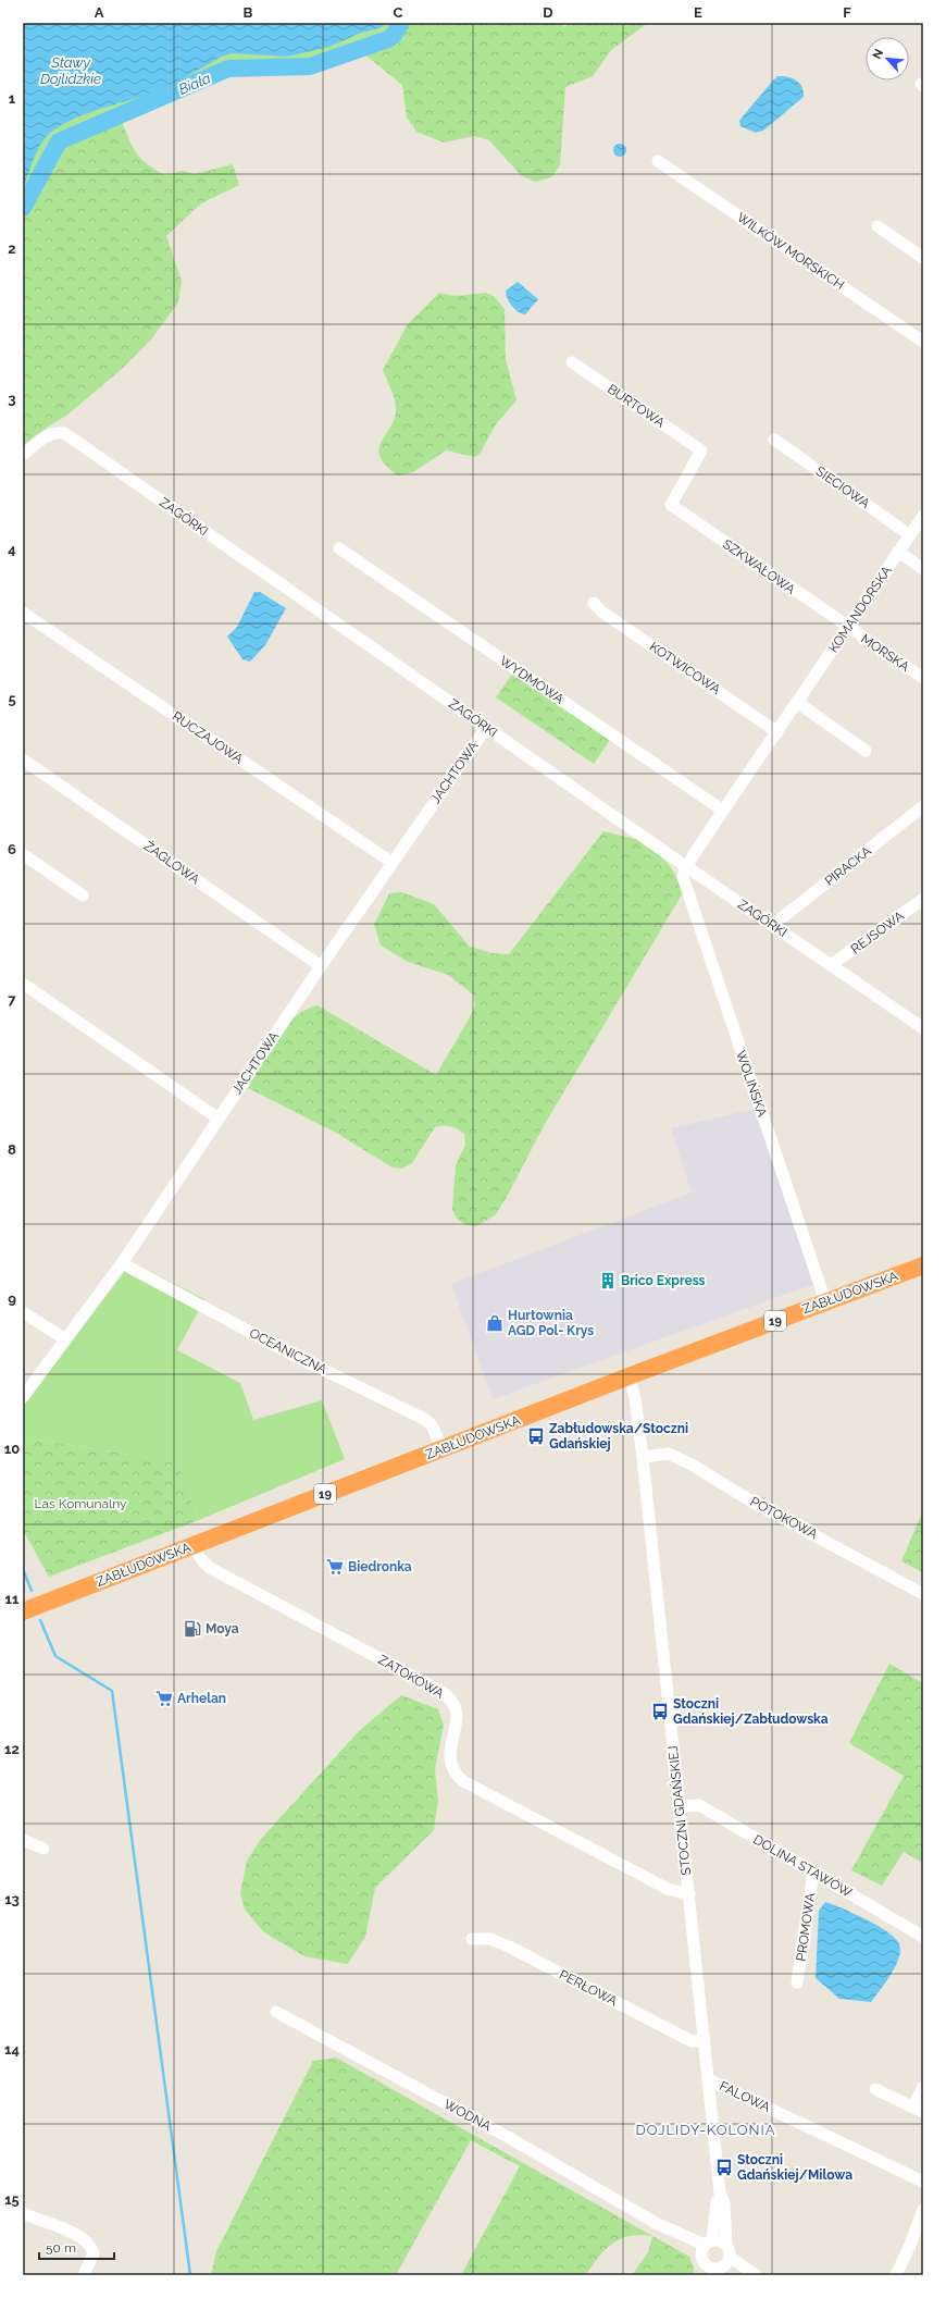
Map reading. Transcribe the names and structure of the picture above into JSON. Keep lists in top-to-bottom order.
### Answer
{
  "streets": {
    "highway": ["ZABŁUDOWSKA", "19"],
    "street": [
      "WILKÓW MORSKICH",
      "BURTOWA",
      "SIECIOWA",
      "ZAGÓRKI",
      "SZKWAŁOWA",
      "KOMANDORSKA",
      "MORSKA",
      "KOTWICOWA",
      "WYDMOWA",
      "RUCZAJOWA",
      "JACHTOWA",
      "ŻAGLOWA",
      "PIRACKA",
      "REJSOWA",
      "WOLIŃSKA",
      "OCEANICZNA",
      "POTOKOWA",
      "ZATOKOWA",
      "STOCZNI GDAŃSKIEJ",
      "DOLINA STAWÓW",
      "PROMOWA",
      "PERŁOWA",
      "FALOWA",
      "WODNA"
    ]
  },
  "crossings": [
    ["BURTOWA", "SZKWAŁOWA"],
    ["SIECIOWA", "KOMANDORSKA"],
    ["ZAGÓRKI", "KOMANDORSKA"],
    ["ZAGÓRKI", "JACHTOWA"],
    ["ZAGÓRKI", "PIRACKA"],
    ["ZAGÓRKI", "REJSOWA"],
    ["ZAGÓRKI", "WOLIŃSKA"],
    ["SZKWAŁOWA", "KOMANDORSKA"],
    ["SZKWAŁOWA", "MORSKA"],
    ["KOMANDORSKA", "MORSKA"],
    ["KOMANDORSKA", "KOTWICOWA"],
    ["KOMANDORSKA", "WYDMOWA"],
    ["KOMANDORSKA", "WOLIŃSKA"],
    ["RUCZAJOWA", "JACHTOWA"],
    ["JACHTOWA", "ŻAGLOWA"],
    ["JACHTOWA", "OCEANICZNA"],
    ["WOLIŃSKA", "ZABŁUDOWSKA"],
    ["ZABŁUDOWSKA", "OCEANICZNA"],
    ["ZABŁUDOWSKA", "ZATOKOWA"],
    ["ZABŁUDOWSKA", "STOCZNI GDAŃSKIEJ"],
    ["POTOKOWA", "STOCZNI GDAŃSKIEJ"],
    ["ZATOKOWA", "STOCZNI GDAŃSKIEJ"],
    ["STOCZNI GDAŃSKIEJ", "DOLINA STAWÓW"],
    ["STOCZNI GDAŃSKIEJ", "PERŁOWA"],
    ["STOCZNI GDAŃSKIEJ", "FALOWA"],
    ["STOCZNI GDAŃSKIEJ", "WODNA"],
    ["DOLINA STAWÓW", "PROMOWA"]
  ],
  "districts": ["DOJLIDY-KOLONIA"],
  "water": ["Stawy Dojlidzkie", "Biała"],
  "parks": ["Las Komunalny"],
  "places": {
    "building": ["Brico Express"],
    "shop": ["Hurtownia AGD Pol- Krys"],
    "bus stop": ["Zabłudowska/Stoczni Gdańskiej", "Stoczni Gdańskiej/Zabłudowska", "Stoczni Gdańskiej/Milowa"],
    "supermarket": ["Biedronka", "Arhelan"],
    "fuel station": ["Moya"]
  },
  "scale_bar": "50 m",
  "north": "top left",
  "grid": {
    "columns": [
      "A",
      "B",
      "C",
      "D",
      "E",
      "F"
    ],
    "rows": [
      "1",
      "2",
      "3",
      "4",
      "5",
      "6",
      "7",
      "8",
      "9",
      "10",
      "11",
      "12",
      "13",
      "14",
      "15"
    ]
  }
}
